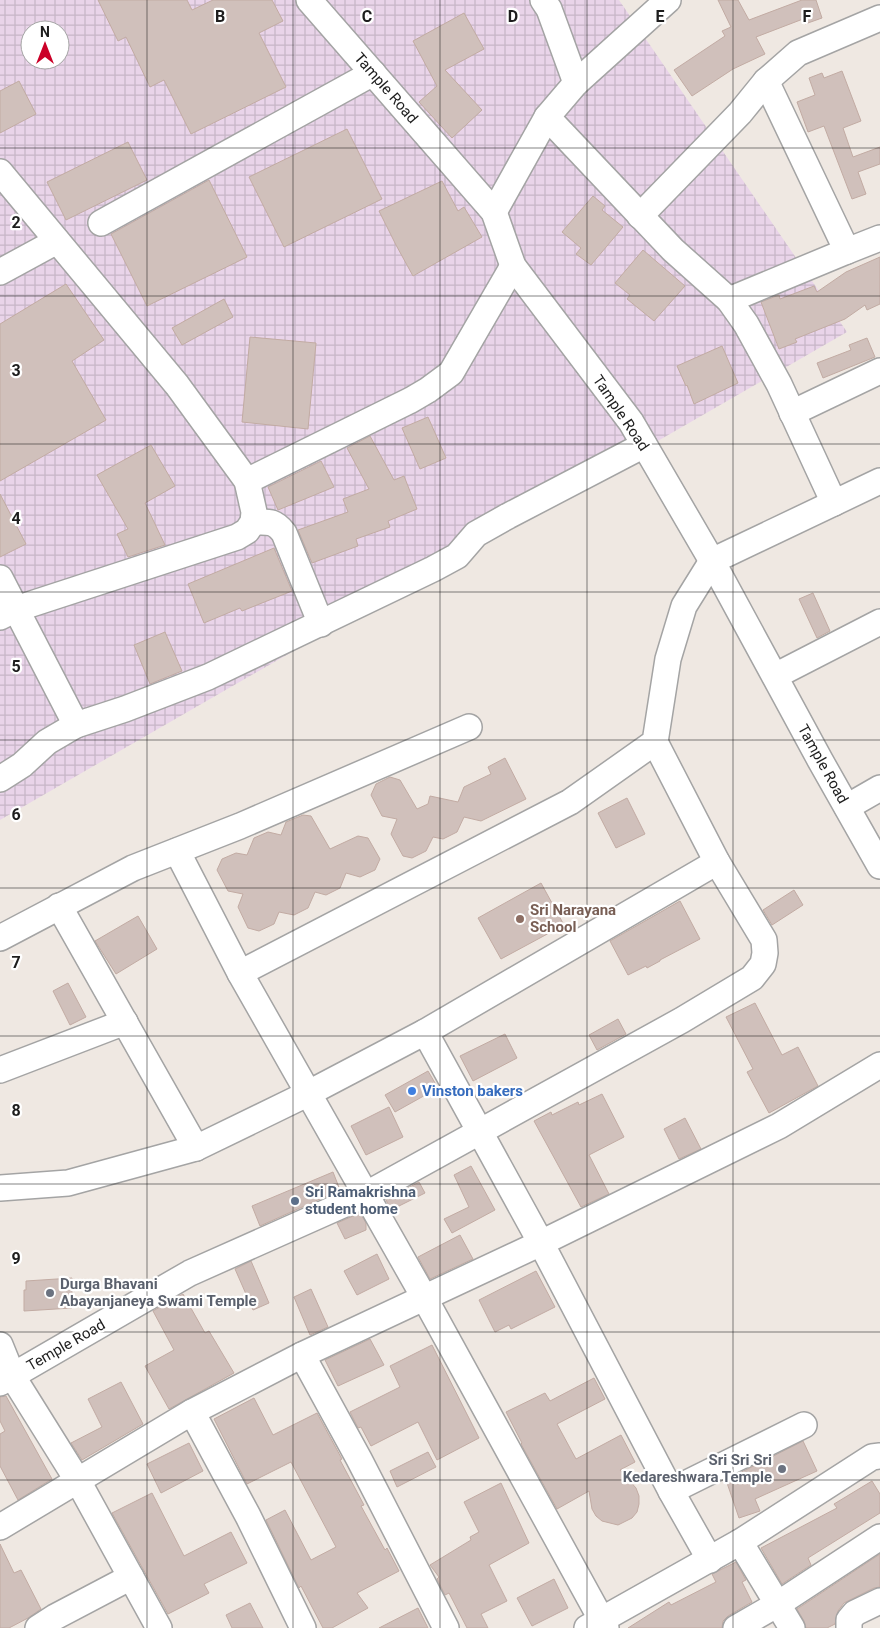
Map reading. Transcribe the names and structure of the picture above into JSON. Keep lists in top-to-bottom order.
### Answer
{
  "streets": {
    "street": ["Tample Road", "Temple Road"]
  },
  "places": [
    "Sri Narayana School",
    "Vinston bakers",
    "Sri Ramakrishna student home",
    "Durga Bhavani Abayanjaneya Swami Temple",
    "Sri Sri Sri Kedareshwara Temple"
  ],
  "north": "top",
  "grid": {
    "columns": [
      "B",
      "C",
      "D",
      "E",
      "F"
    ],
    "rows": [
      "2",
      "3",
      "4",
      "5",
      "6",
      "7",
      "8",
      "9"
    ]
  }
}
